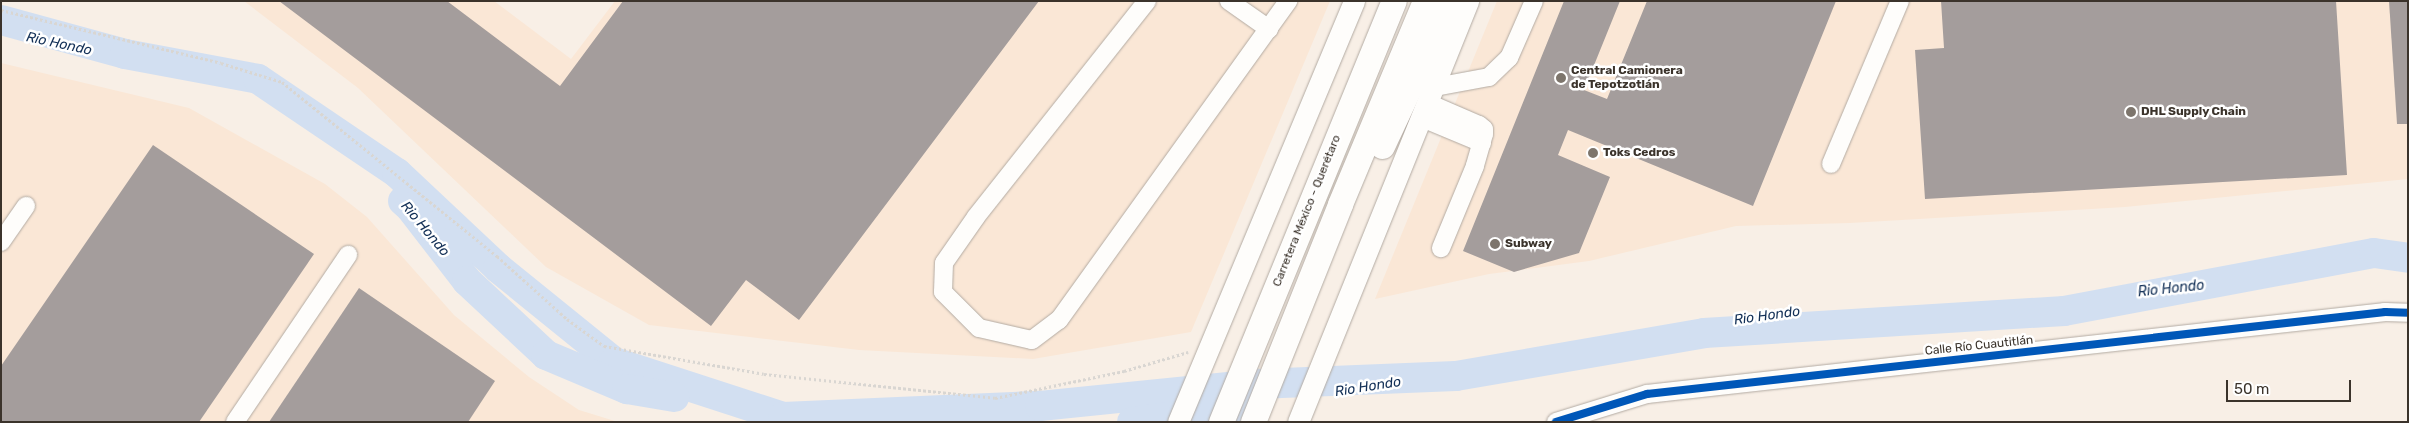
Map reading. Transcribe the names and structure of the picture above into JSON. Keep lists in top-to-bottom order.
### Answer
{
  "streets": {
    "highway": ["Carretera México - Querétaro"],
    "street": ["Calle Río Cuautitlán"]
  },
  "water": ["Rio Hondo"],
  "places": [
    "Central Camionera de Tepotzotlán",
    "DHL Supply Chain",
    "Toks Cedros",
    "Subway"
  ],
  "scale_bar": "50 m"
}
